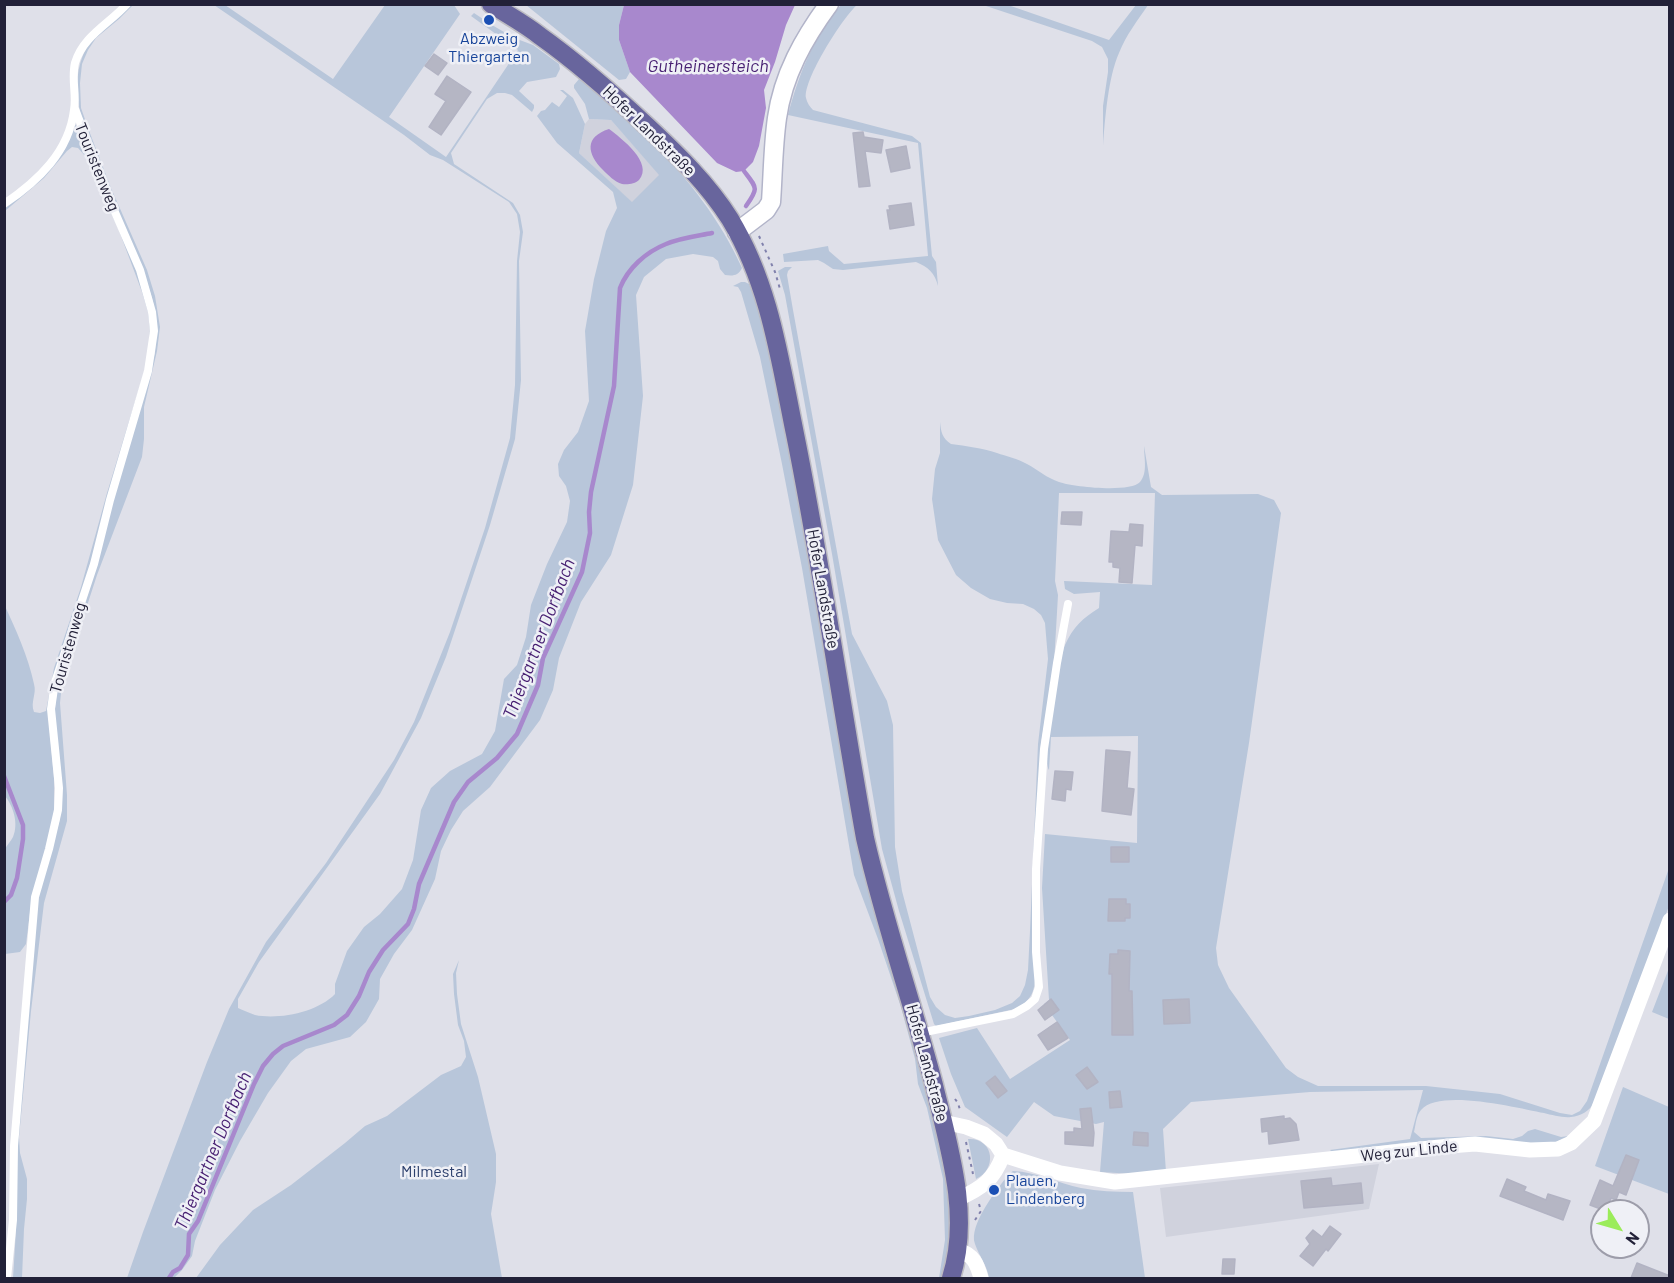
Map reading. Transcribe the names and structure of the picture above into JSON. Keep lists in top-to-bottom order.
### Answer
{
  "streets": {
    "main road": ["Hofer Landstraße"],
    "street": ["Weg zur Linde"],
    "lane": ["Touristenweg"]
  },
  "crossings": [
    ["Hofer Landstraße", "Weg zur Linde"]
  ],
  "water": ["Gutheinersteich", "Thiergartner Dorfbach"],
  "parks": ["Milmestal"],
  "places": ["Abzweig Thiergarten", "Plauen, Lindenberg"],
  "north": "bottom right"
}
